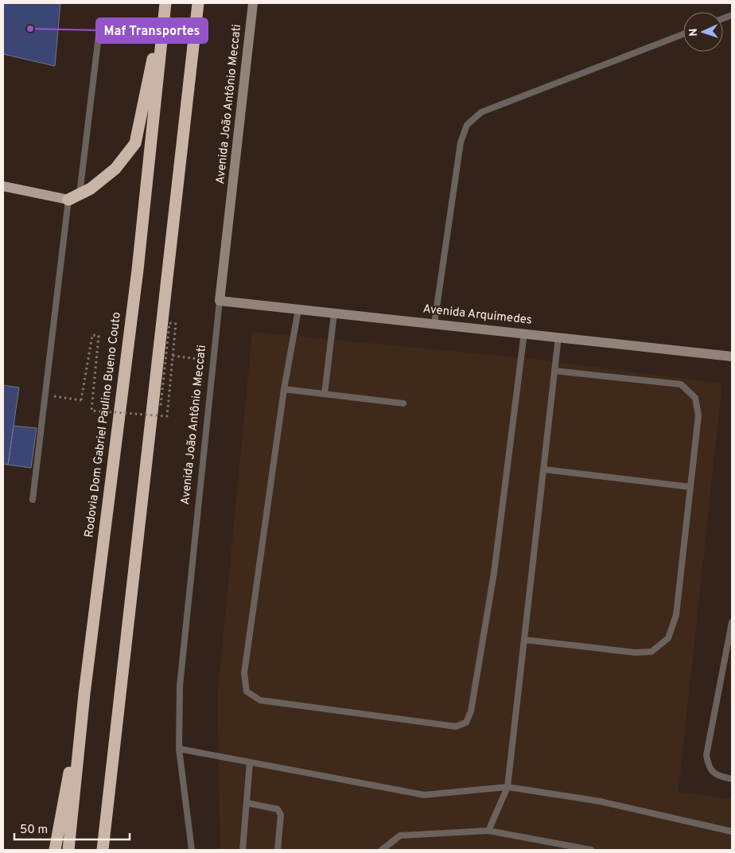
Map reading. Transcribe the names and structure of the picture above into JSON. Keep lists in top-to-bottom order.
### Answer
{
  "streets": {
    "highway": ["Rodovia Dom Gabriel Paulino Bueno Couto"],
    "main road": ["Avenida João Antônio Meccati", "Avenida Arquimedes"]
  },
  "crossings": [
    ["Avenida João Antônio Meccati", "Avenida Arquimedes"]
  ],
  "places": ["Maf Transportes"],
  "scale_bar": "50 m",
  "north": "left"
}
